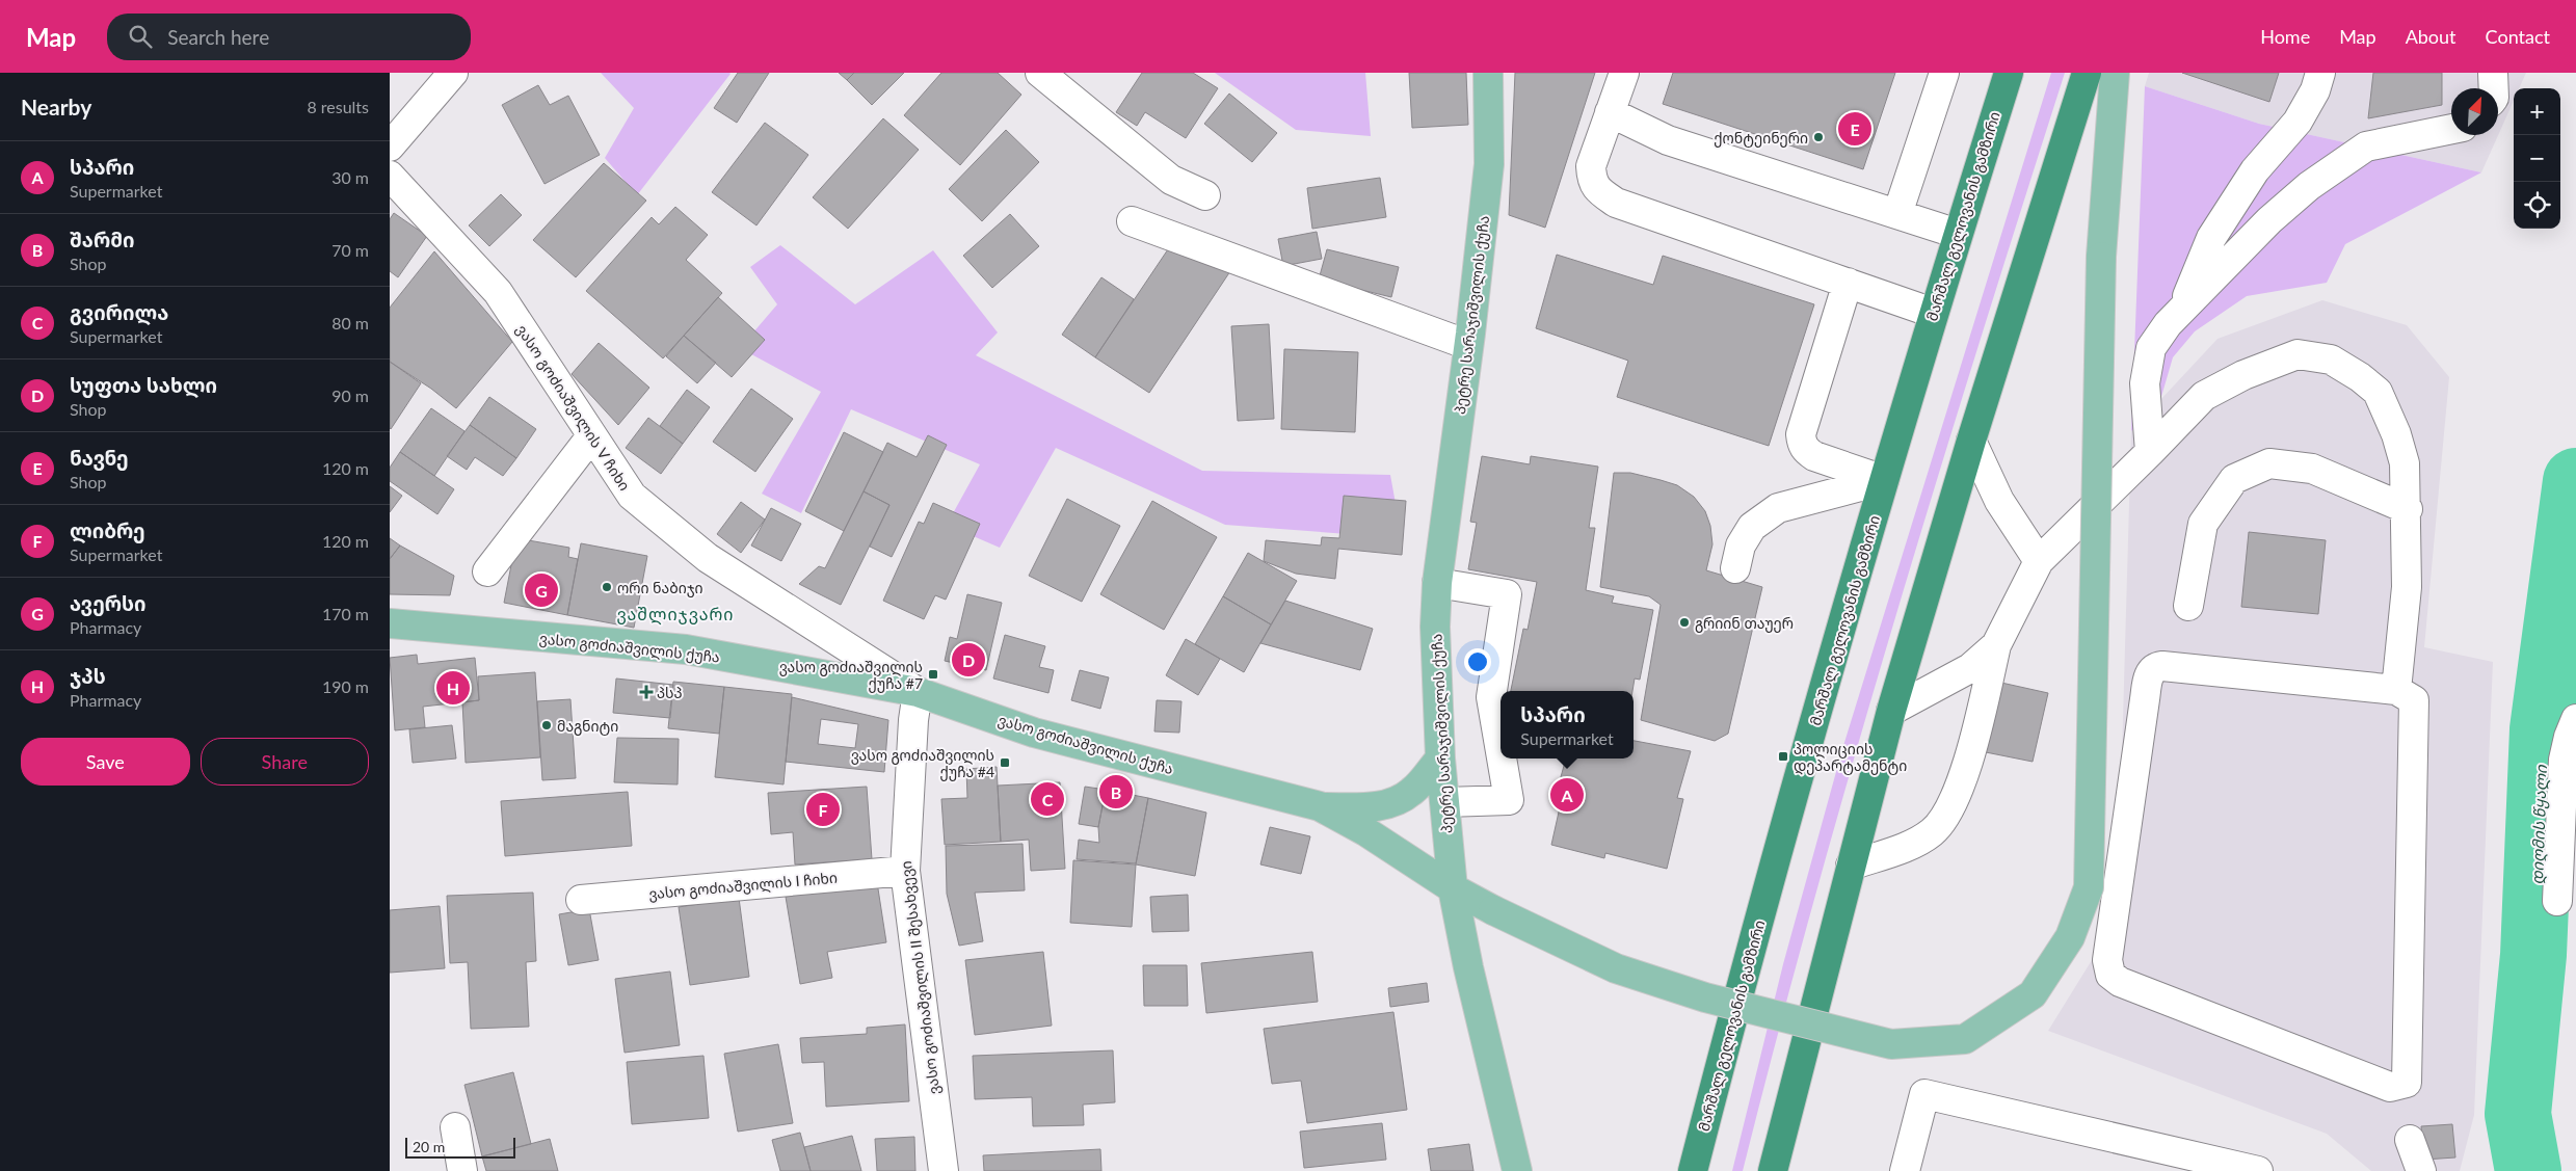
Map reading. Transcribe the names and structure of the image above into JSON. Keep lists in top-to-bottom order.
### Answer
{
  "streets": {
    "highway": ["მარშალ გელოვანის გამზირი"],
    "main road": ["პეტრე სარაჯიშვილის ქუჩა", "ვასო გოძიაშვილის ქუჩა"],
    "street": ["ვასო გოძიაშვილის V ჩიხი", "ვასო გოძიაშვილის I ჩიხი", "ვასო გოძიაშვილის II შესახვევი"]
  },
  "crossings": [
    ["პეტრე სარაჯიშვილის ქუჩა", "ვასო გოძიაშვილის ქუჩა"],
    ["ვასო გოძიაშვილის V ჩიხი", "ვასო გოძიაშვილის ქუჩა"],
    ["ვასო გოძიაშვილის V ჩიხი", "ვასო გოძიაშვილის II შესახვევი"],
    ["ვასო გოძიაშვილის ქუჩა", "ვასო გოძიაშვილის II შესახვევი"],
    ["ვასო გოძიაშვილის I ჩიხი", "ვასო გოძიაშვილის II შესახვევი"]
  ],
  "districts": ["ვაშლიჯვარი"],
  "water": ["დიღმის წყალი"],
  "places": {
    "other": [
      "ქონტეინერი",
      "ორი ნაბიჯი",
      "გრიინ თაუერ",
      "მაგნიტი"
    ],
    "transit": ["ვასო გოძიაშვილის ქუჩა #7", "პოლიციის დეპარტამენტი", "ვასო გოძიაშვილის ქუჩა #4"],
    "health": ["პსპ"]
  },
  "scale_bar": "20 m",
  "north": "top right",
  "page": {
    "header": "Map",
    "search": "Search here",
    "nav": [
      "Home",
      "Map",
      "About",
      "Contact"
    ],
    "heading": ["Nearby", "8 results"],
    "map_buttons": ["+", "−"],
    "pins": [
      "E",
      "G",
      "D",
      "H",
      "B",
      "A",
      "C",
      "F"
    ],
    "list": [
      {
        "mark": "A",
        "name": "სპარი",
        "note": "Supermarket",
        "value": "30 m"
      },
      {
        "mark": "B",
        "name": "შარმი",
        "note": "Shop",
        "value": "70 m"
      },
      {
        "mark": "C",
        "name": "გვირილა",
        "note": "Supermarket",
        "value": "80 m"
      },
      {
        "mark": "D",
        "name": "სუფთა სახლი",
        "note": "Shop",
        "value": "90 m"
      },
      {
        "mark": "E",
        "name": "ნავნე",
        "note": "Shop",
        "value": "120 m"
      },
      {
        "mark": "F",
        "name": "ლიბრე",
        "note": "Supermarket",
        "value": "120 m"
      },
      {
        "mark": "G",
        "name": "ავერსი",
        "note": "Pharmacy",
        "value": "170 m"
      },
      {
        "mark": "H",
        "name": "ჯპს",
        "note": "Pharmacy",
        "value": "190 m"
      }
    ],
    "popup": ["სპარი", "Supermarket"],
    "buttons": ["Save", "Share"],
    "scale": "20 m"
  }
}
